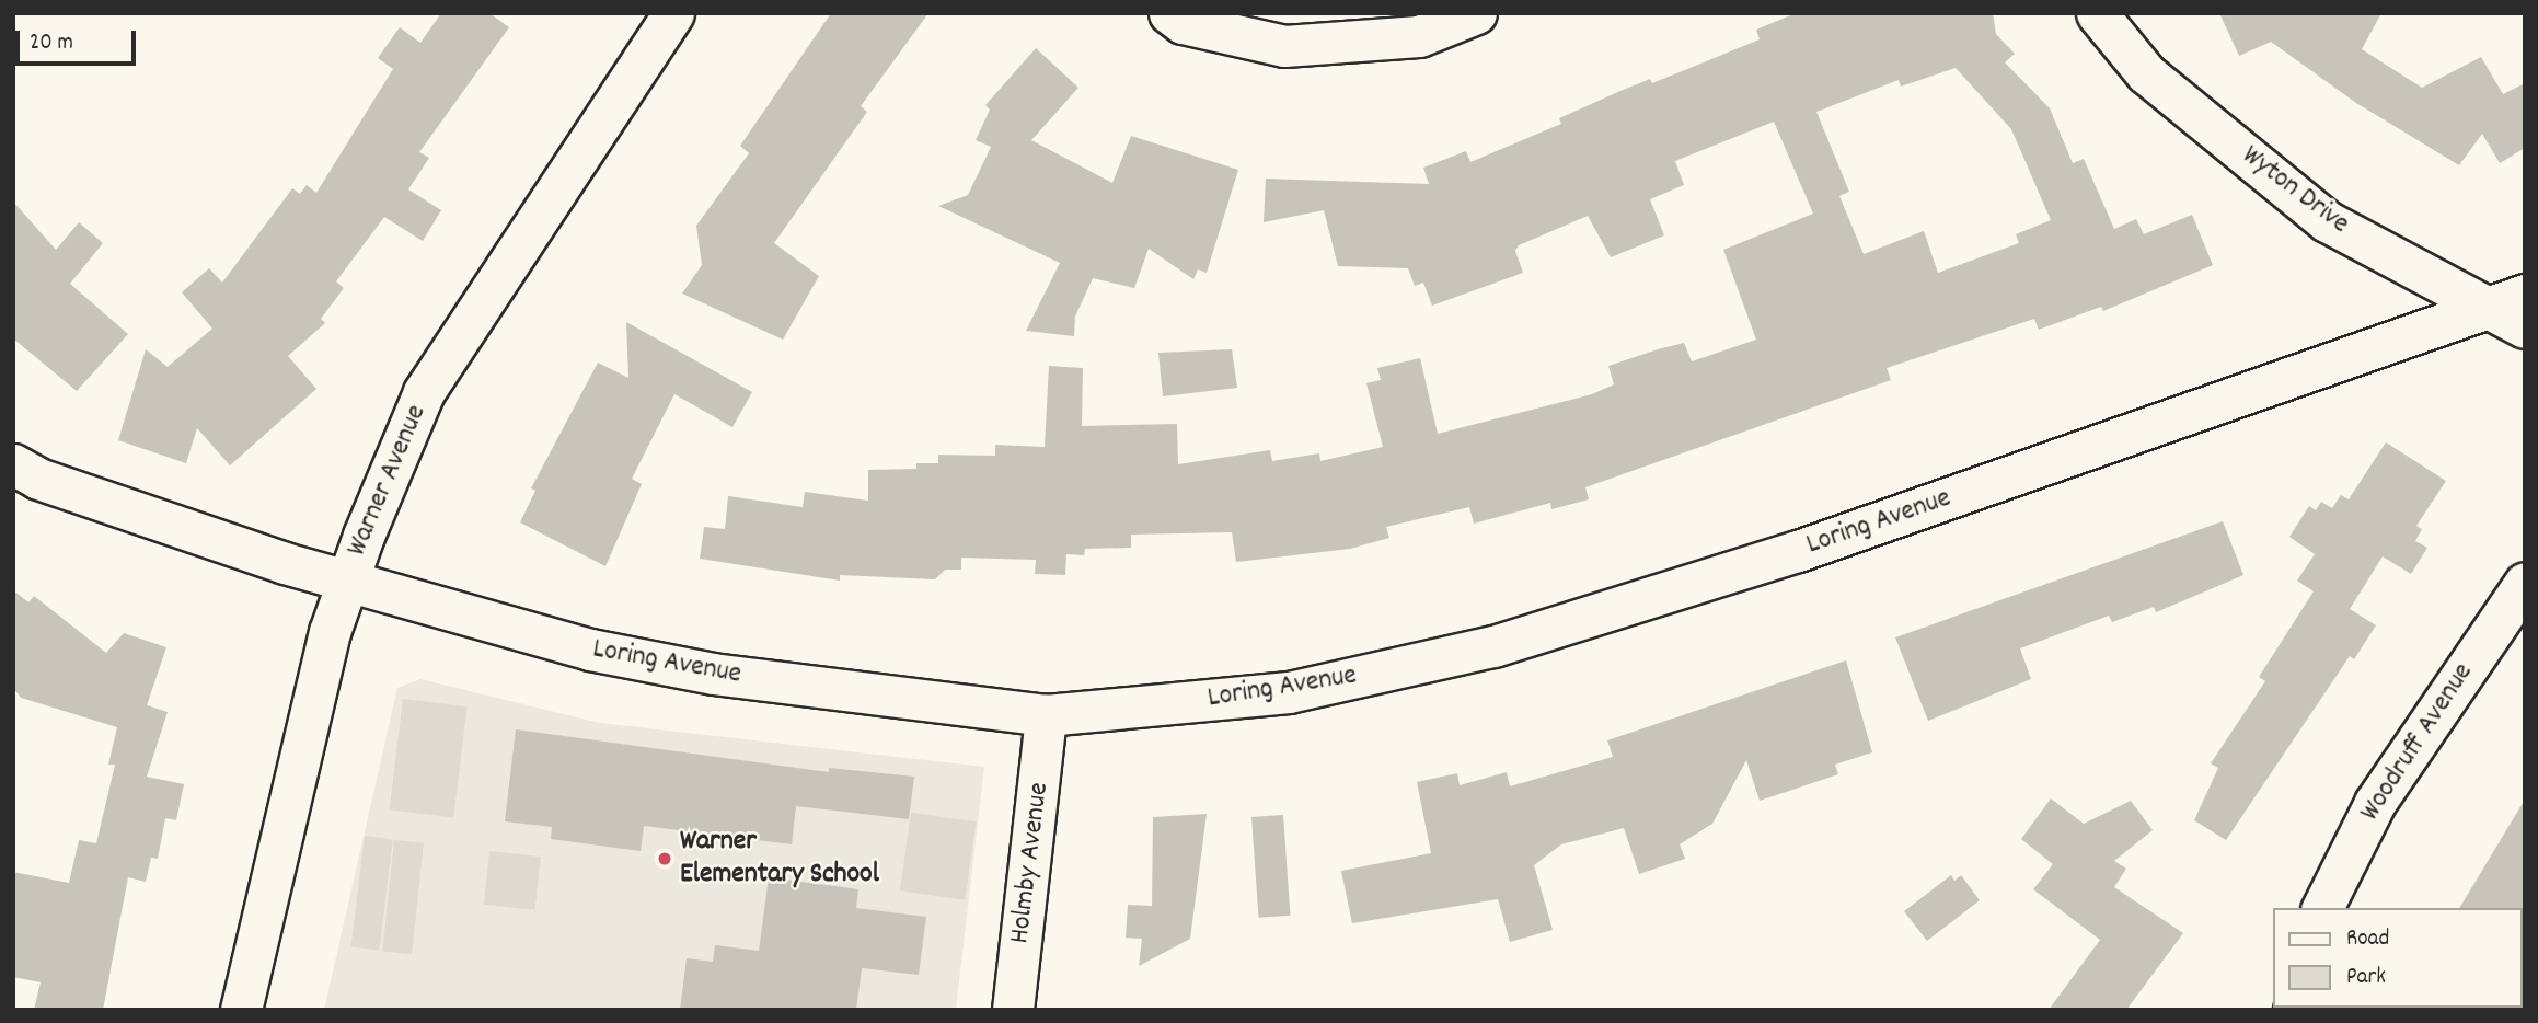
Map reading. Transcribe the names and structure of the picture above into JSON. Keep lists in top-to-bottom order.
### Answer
{
  "streets": {
    "street": [
      "Wyton Drive",
      "Warner Avenue",
      "Loring Avenue",
      "Woodruff Avenue",
      "Holmby Avenue"
    ]
  },
  "crossings": [
    ["Wyton Drive", "Loring Avenue"],
    ["Warner Avenue", "Loring Avenue"],
    ["Loring Avenue", "Holmby Avenue"]
  ],
  "places": ["Warner Elementary School"],
  "legend": ["Road", "Park"],
  "scale_bar": "20 m"
}
